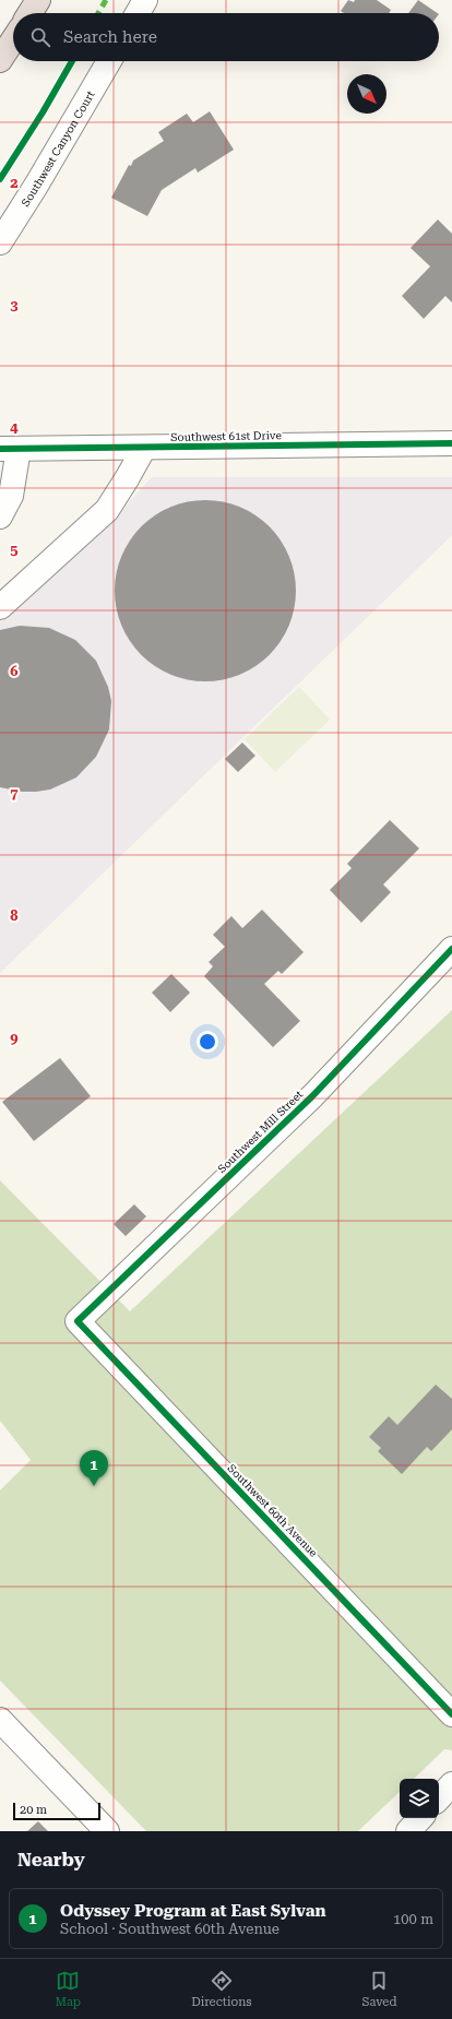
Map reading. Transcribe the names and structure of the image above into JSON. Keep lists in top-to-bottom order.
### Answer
{
  "streets": {
    "street": [
      "Southwest Canyon Court",
      "Southwest 61st Drive",
      "Southwest Mill Street",
      "Southwest 60th Avenue"
    ]
  },
  "crossings": [
    ["Southwest Mill Street", "Southwest 60th Avenue"]
  ],
  "scale_bar": "20 m",
  "north": "bottom right",
  "page": {
    "search": "Search here",
    "pins": "1",
    "scale": "20 m",
    "heading": "Nearby",
    "list": [
      {
        "mark": "1",
        "name": "Odyssey Program at East Sylvan",
        "note": "School · Southwest 60th Avenue",
        "value": "100 m"
      }
    ],
    "nav": ["Map", "Directions", "Saved"]
  },
  "grid": {
    "rows": [
      "2",
      "3",
      "4",
      "5",
      "6",
      "7",
      "8",
      "9"
    ]
  }
}
